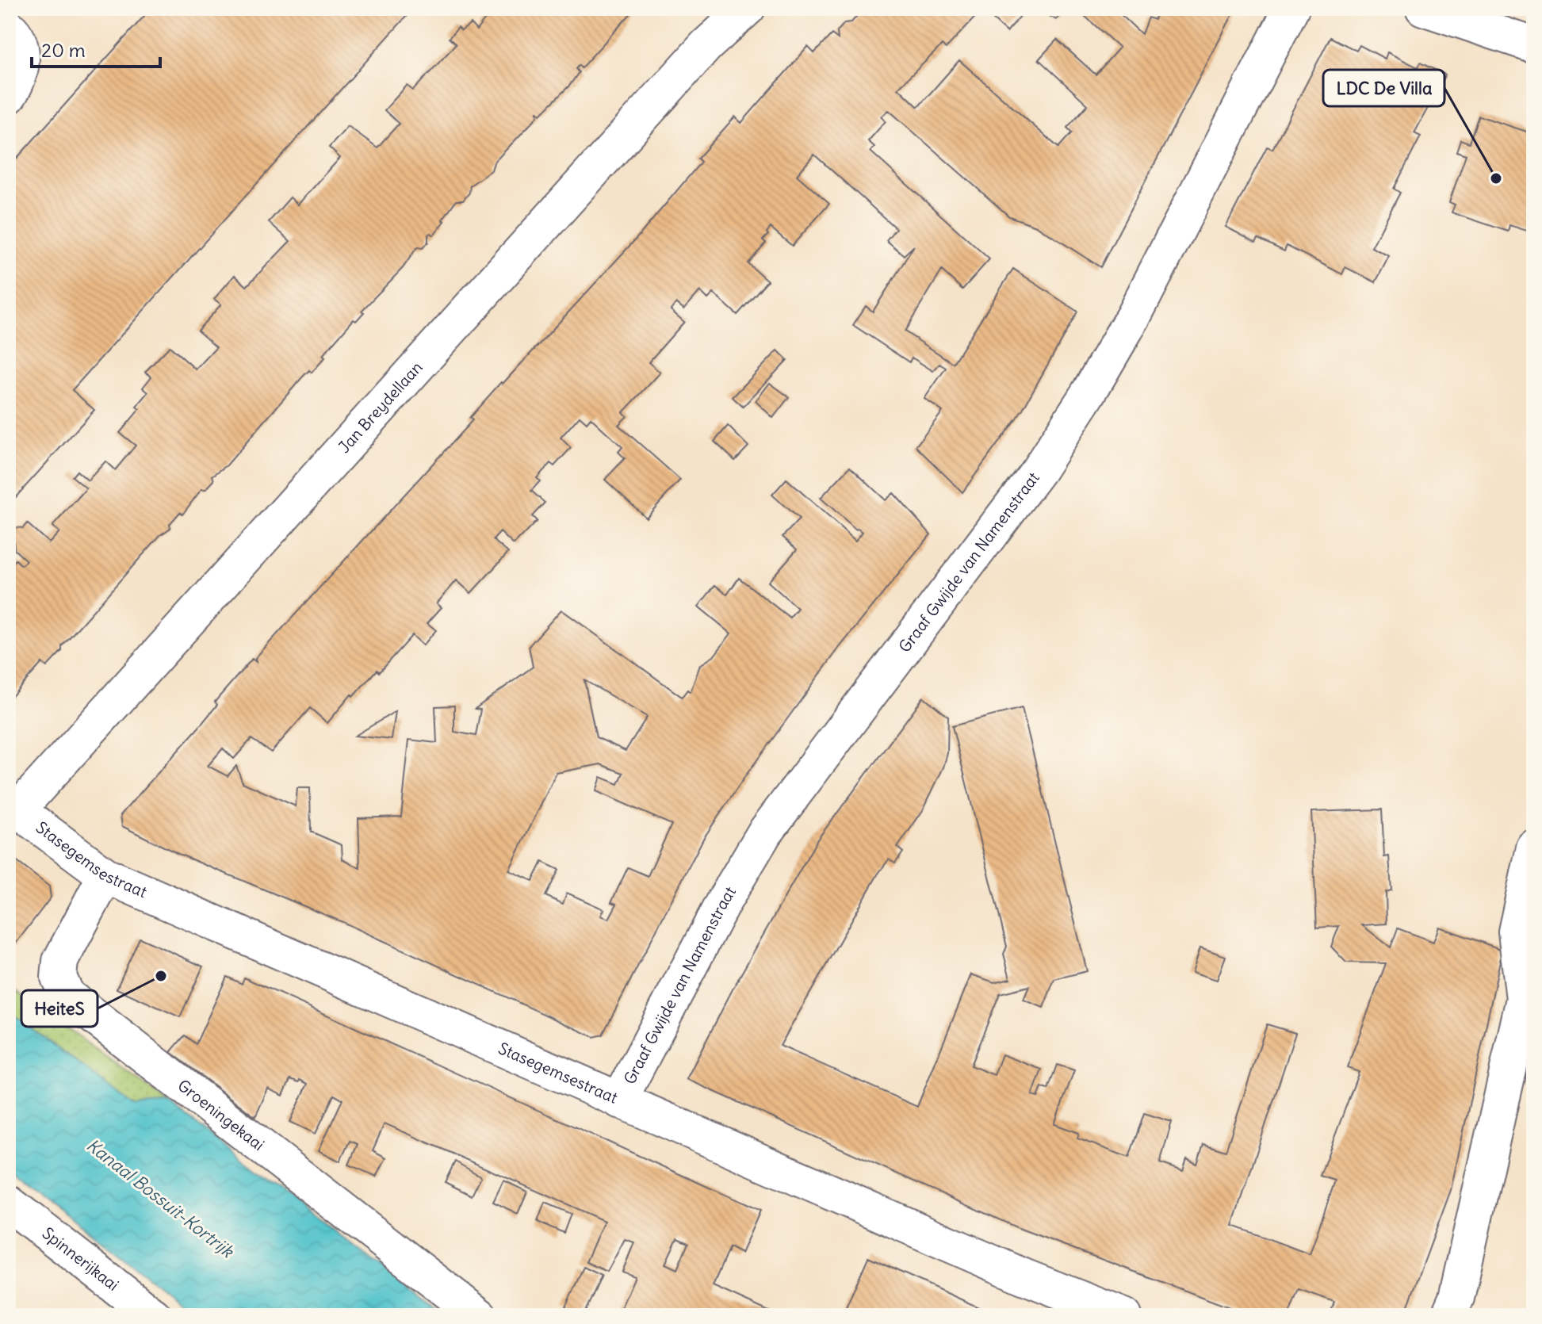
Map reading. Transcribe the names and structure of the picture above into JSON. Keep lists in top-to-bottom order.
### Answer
{
  "streets": {
    "street": [
      "Jan Breydellaan",
      "Graaf Gwijde van Namenstraat",
      "Stasegemsestraat",
      "Groeningekaai",
      "Spinnerijkaai"
    ]
  },
  "crossings": [
    ["Jan Breydellaan", "Stasegemsestraat"],
    ["Graaf Gwijde van Namenstraat", "Stasegemsestraat"],
    ["Stasegemsestraat", "Groeningekaai"]
  ],
  "water": ["Kanaal Bossuit-Kortrijk"],
  "places": ["LDC De Villa", "HeiteS"],
  "scale_bar": "20 m"
}
